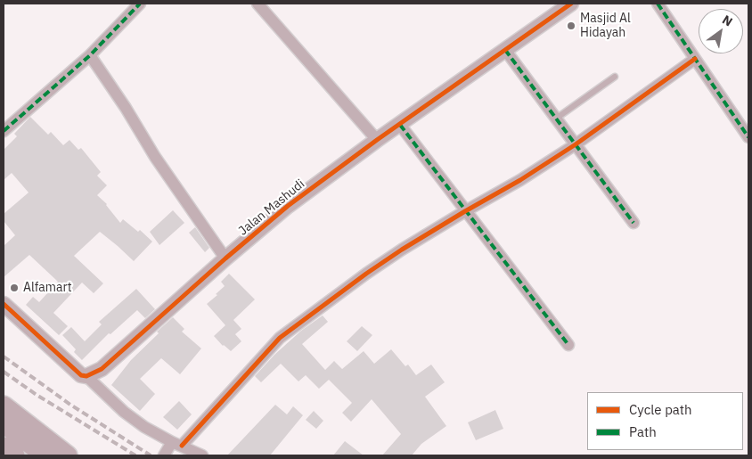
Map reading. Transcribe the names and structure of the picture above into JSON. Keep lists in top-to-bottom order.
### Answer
{
  "streets": {
    "street": ["Jalan Mashudi"]
  },
  "places": ["Masjid Al Hidayah", "Alfamart"],
  "legend": ["Cycle path", "Path"],
  "north": "top right"
}
